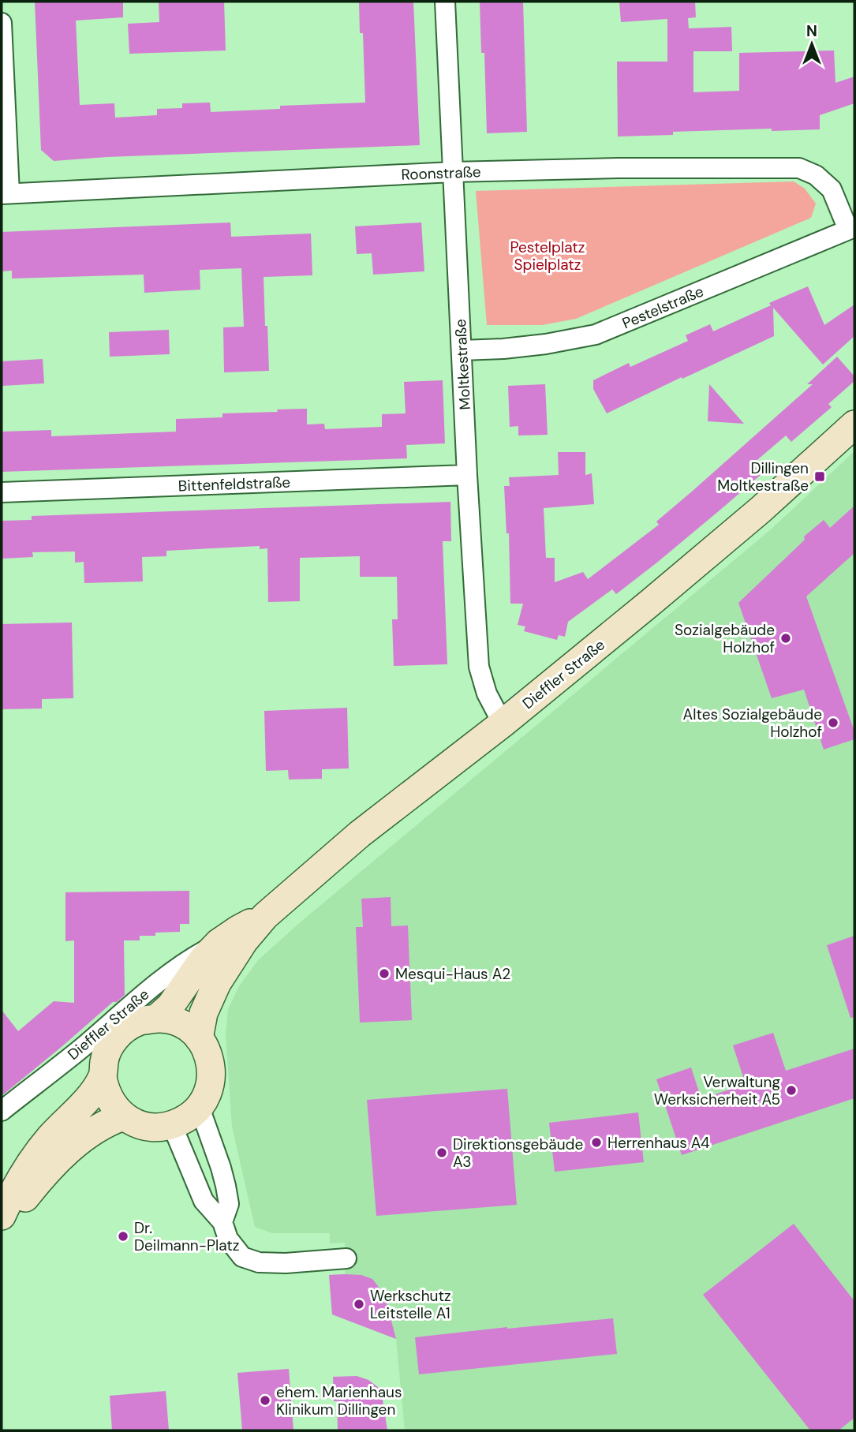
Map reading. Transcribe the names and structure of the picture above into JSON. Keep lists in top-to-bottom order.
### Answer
{
  "streets": {
    "main road": ["Dieffler Straße"],
    "street": [
      "Roonstraße",
      "Pestelstraße",
      "Moltkestraße",
      "Bittenfeldstraße"
    ]
  },
  "crossings": [
    ["Roonstraße", "Pestelstraße"],
    ["Roonstraße", "Moltkestraße"],
    ["Pestelstraße", "Moltkestraße"],
    ["Moltkestraße", "Bittenfeldstraße"],
    ["Moltkestraße", "Dieffler Straße"]
  ],
  "parks": ["Pestelplatz Spielplatz"],
  "places": {
    "transit": ["Dillingen Moltkestraße"],
    "other": [
      "Sozialgebäude Holzhof",
      "Altes Sozialgebäude Holzhof",
      "Mesqui-Haus A2",
      "Verwaltung Werksicherheit A5",
      "Herrenhaus A4",
      "Direktionsgebäude A3",
      "Dr. Deilmann-Platz",
      "Werkschutz Leitstelle A1",
      "ehem. Marienhaus Klinikum Dillingen"
    ]
  },
  "north": "top"
}
